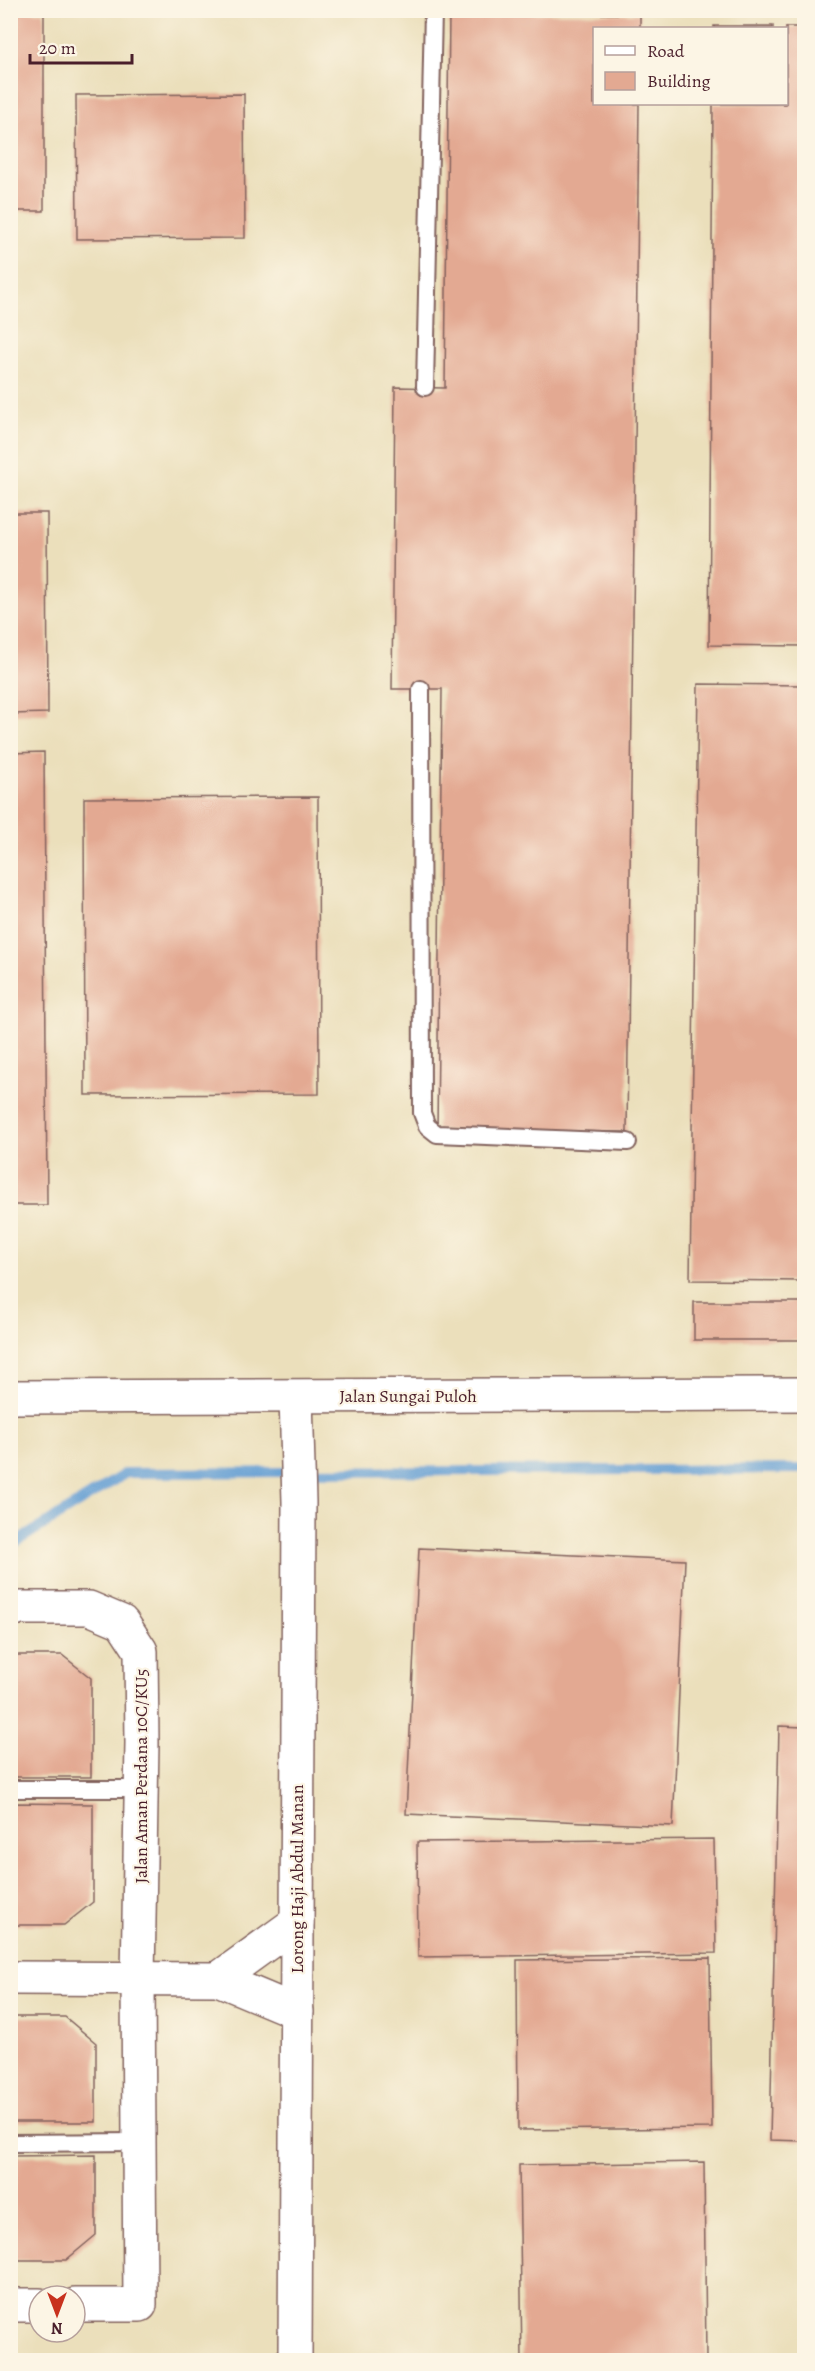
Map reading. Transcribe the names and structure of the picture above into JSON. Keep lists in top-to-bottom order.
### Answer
{
  "streets": {
    "street": ["Jalan Sungai Puloh", "Jalan Aman Perdana 10C/KU5", "Lorong Haji Abdul Manan"]
  },
  "crossings": [
    ["Jalan Sungai Puloh", "Lorong Haji Abdul Manan"]
  ],
  "legend": ["Road", "Building"],
  "scale_bar": "20 m",
  "north": "bottom"
}
